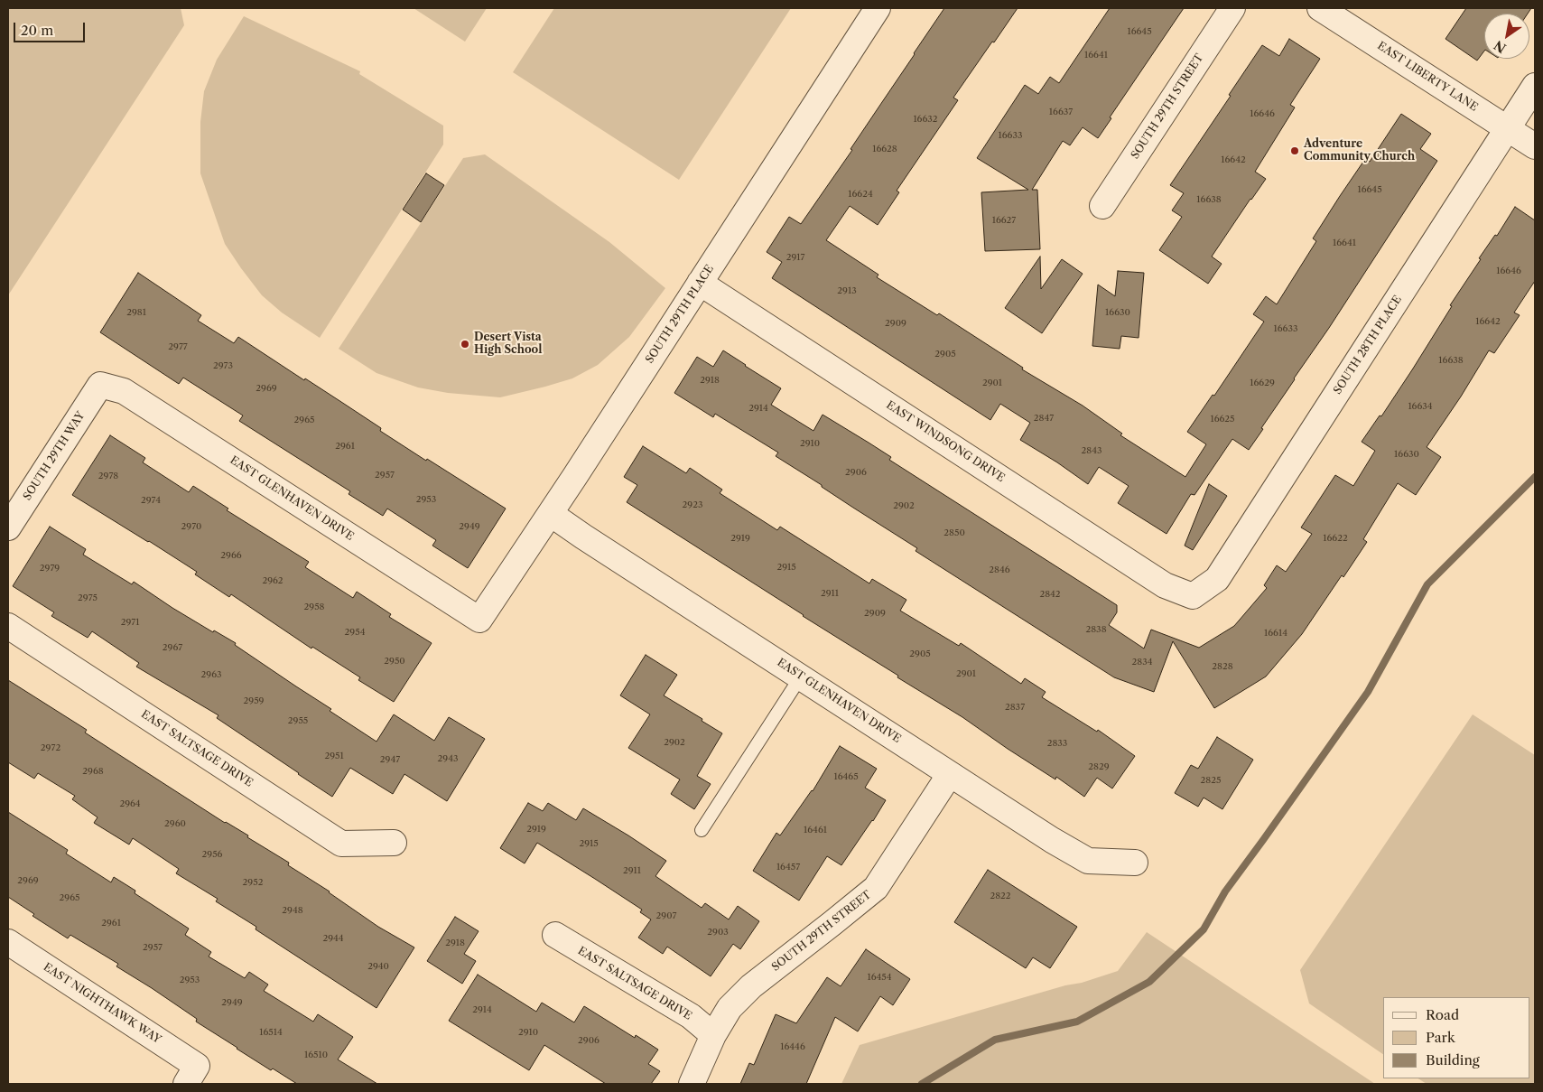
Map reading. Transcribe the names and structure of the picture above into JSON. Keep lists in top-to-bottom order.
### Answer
{
  "streets": {
    "street": [
      "EAST LIBERTY LANE",
      "SOUTH 29TH STREET",
      "SOUTH 29TH PLACE",
      "SOUTH 28TH PLACE",
      "EAST WINDSONG DRIVE",
      "SOUTH 29TH WAY",
      "EAST GLENHAVEN DRIVE",
      "EAST SALTSAGE DRIVE",
      "EAST NIGHTHAWK WAY"
    ]
  },
  "crossings": [
    ["EAST LIBERTY LANE", "SOUTH 28TH PLACE"],
    ["SOUTH 29TH STREET", "EAST GLENHAVEN DRIVE"],
    ["SOUTH 29TH STREET", "EAST SALTSAGE DRIVE"],
    ["SOUTH 29TH PLACE", "EAST WINDSONG DRIVE"],
    ["SOUTH 29TH PLACE", "EAST GLENHAVEN DRIVE"],
    ["SOUTH 28TH PLACE", "EAST WINDSONG DRIVE"],
    ["SOUTH 29TH WAY", "EAST GLENHAVEN DRIVE"]
  ],
  "places": ["Adventure Community Church", "Desert Vista High School"],
  "house_numbers": [
    "16645",
    "16641",
    "16637",
    "16646",
    "16632",
    "16633",
    "16628",
    "16642",
    "16645",
    "16624",
    "16638",
    "16627",
    "16641",
    "2917",
    "16646",
    "2913",
    "2981",
    "16630",
    "16642",
    "2909",
    "16633",
    "2977",
    "2905",
    "16638",
    "2973",
    "2918",
    "2901",
    "16629",
    "2969",
    "16634",
    "2914",
    "2847",
    "16625",
    "2965",
    "2910",
    "2961",
    "2843",
    "16630",
    "2906",
    "2957",
    "2978",
    "2953",
    "2974",
    "2923",
    "2902",
    "2970",
    "2949",
    "2850",
    "2919",
    "16622",
    "2966",
    "2915",
    "2979",
    "2846",
    "2962",
    "2911",
    "2842",
    "2975",
    "2958",
    "2909",
    "2971",
    "2838",
    "2954",
    "16614",
    "2967",
    "2905",
    "2950",
    "2834",
    "2828",
    "2901",
    "2963",
    "2959",
    "2837",
    "2955",
    "2902",
    "2833",
    "2972",
    "2951",
    "2943",
    "2947",
    "2829",
    "2968",
    "16465",
    "2825",
    "2964",
    "2960",
    "2919",
    "16461",
    "2915",
    "2956",
    "16457",
    "2911",
    "2969",
    "2952",
    "2822",
    "2965",
    "2948",
    "2907",
    "2961",
    "2903",
    "2944",
    "2918",
    "2957",
    "2940",
    "16454",
    "2953",
    "2949",
    "2914",
    "16514",
    "2910",
    "2906",
    "16446",
    "16510"
  ],
  "legend": ["Road", "Park", "Building"],
  "scale_bar": "20 m",
  "north": "bottom left"
}
